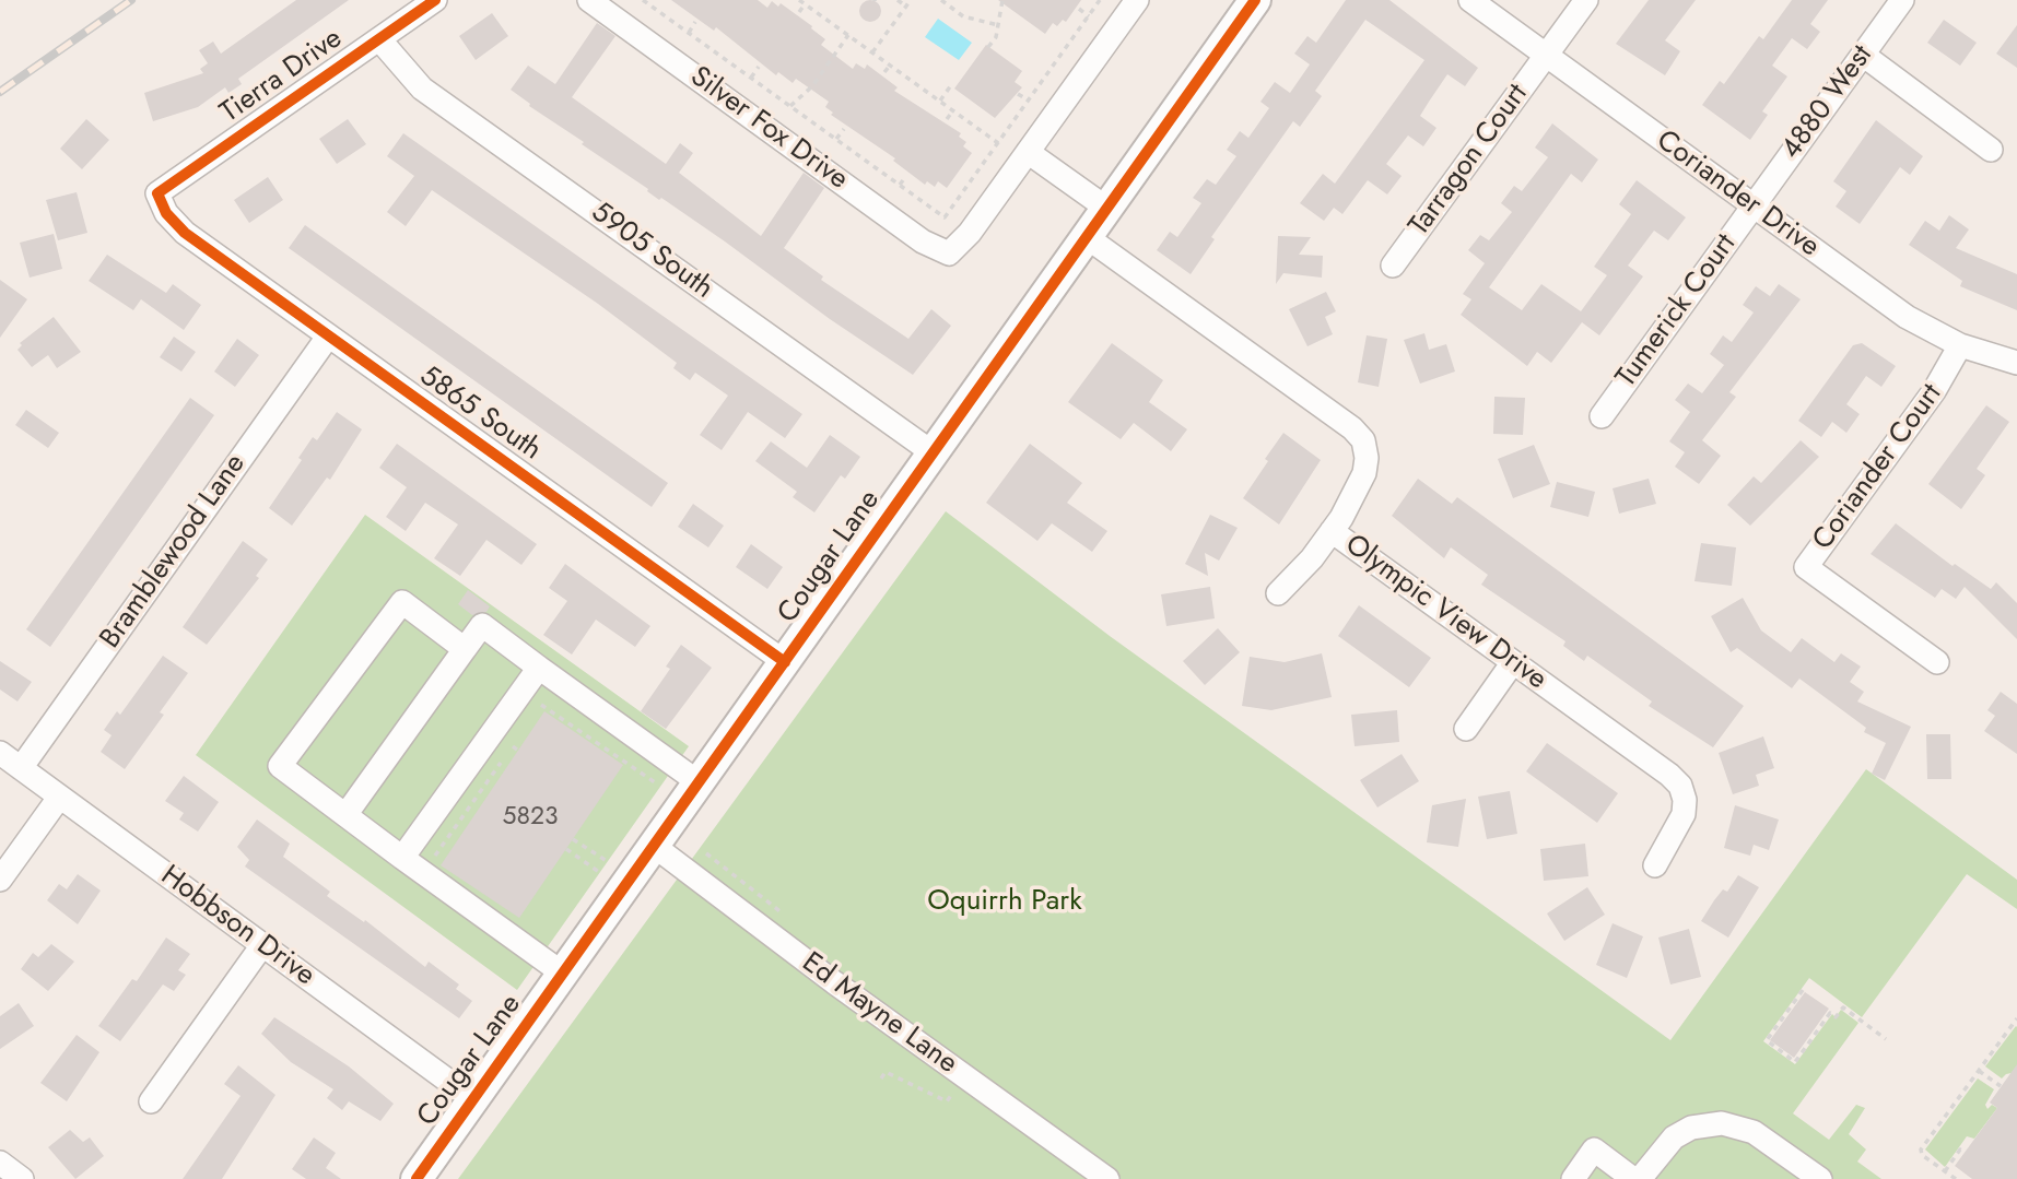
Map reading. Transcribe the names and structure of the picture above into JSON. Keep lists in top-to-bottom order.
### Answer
{
  "streets": {
    "main road": ["Cougar Lane"],
    "street": [
      "Tierra Drive",
      "4880 West",
      "Silver Fox Drive",
      "Tarragon Court",
      "Coriander Drive",
      "5905 South",
      "Tumerick Court",
      "5865 South",
      "Coriander Court",
      "Bramblewood Lane",
      "Olympic View Drive",
      "Hobbson Drive",
      "Ed Mayne Lane"
    ]
  },
  "crossings": [
    ["Tierra Drive", "5905 South"],
    ["Tierra Drive", "5865 South"],
    ["4880 West", "Coriander Drive"],
    ["4880 West", "Tumerick Court"],
    ["Tarragon Court", "Coriander Drive"],
    ["Coriander Drive", "Tumerick Court"],
    ["Coriander Drive", "Coriander Court"],
    ["5905 South", "Cougar Lane"],
    ["5865 South", "Bramblewood Lane"],
    ["5865 South", "Cougar Lane"],
    ["Bramblewood Lane", "Hobbson Drive"],
    ["Cougar Lane", "Olympic View Drive"],
    ["Cougar Lane", "Hobbson Drive"],
    ["Cougar Lane", "Ed Mayne Lane"]
  ],
  "parks": ["Oquirrh Park"],
  "house_numbers": ["5823"]
}
